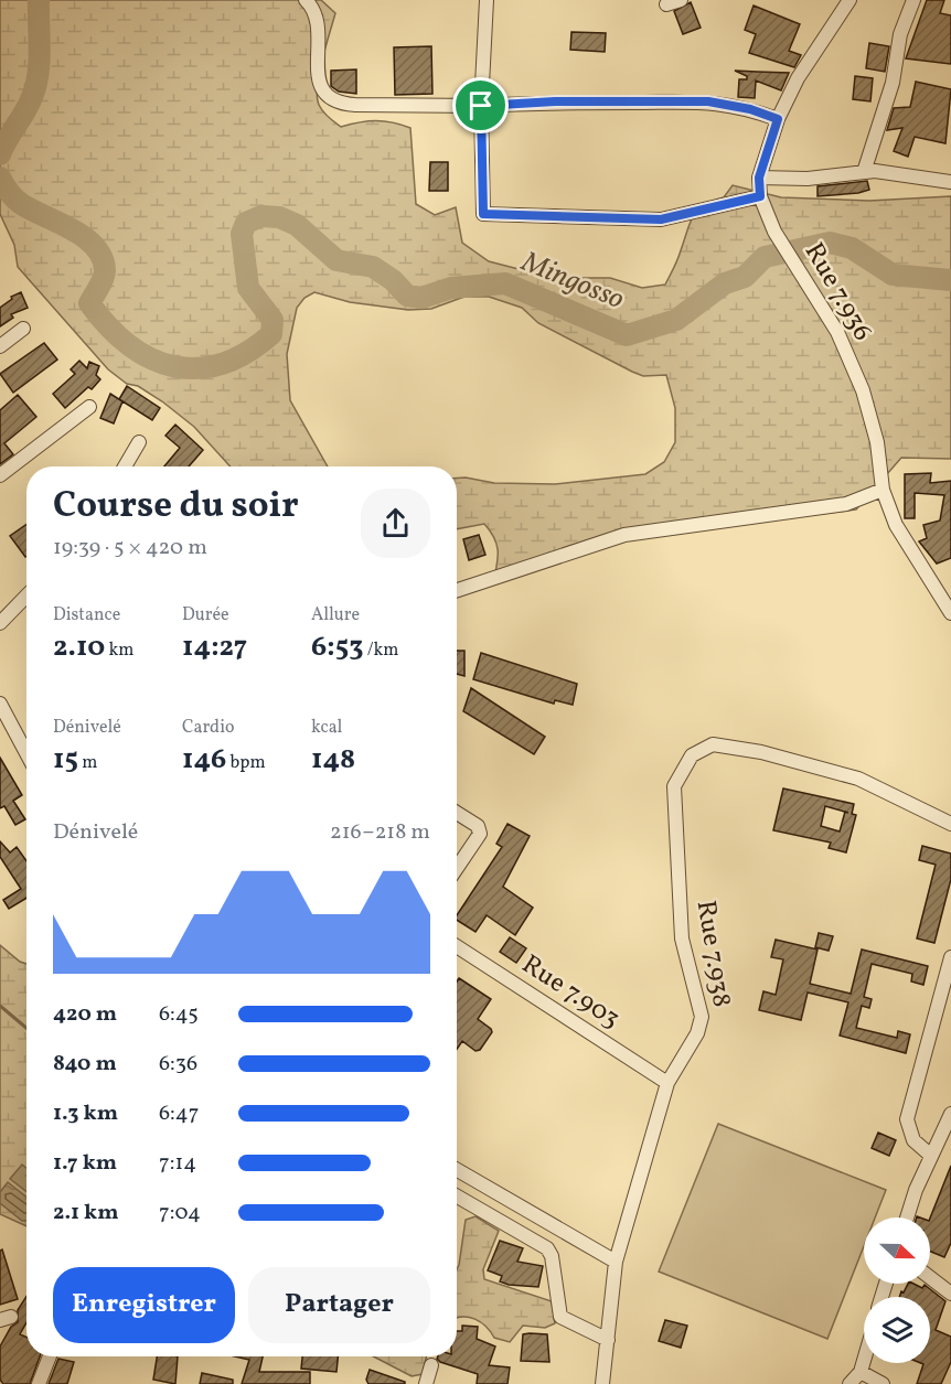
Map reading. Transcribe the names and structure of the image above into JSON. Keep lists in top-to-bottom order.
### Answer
{
  "streets": {
    "street": ["Rue 7.936", "Rue 7.938", "Rue 7.903"]
  },
  "crossings": [
    ["Rue 7.938", "Rue 7.903"]
  ],
  "water": ["Mingosso"],
  "north": "right",
  "page": {
    "heading": ["Course du soir", "19:39 · 5 × 420 m"],
    "stats": [
      ["Distance", "2.10 km"],
      ["Durée", "14:27"],
      ["Allure", "6:53 /km"],
      ["Dénivelé", "15 m"],
      ["Cardio", "146 bpm"],
      ["kcal", "148"]
    ],
    "chart": ["Dénivelé", "216–218 m"],
    "list": [
      {
        "name": "420 m",
        "note": "6:45"
      },
      {
        "name": "840 m",
        "note": "6:36"
      },
      {
        "name": "1.3 km",
        "note": "6:47"
      },
      {
        "name": "1.7 km",
        "note": "7:14"
      },
      {
        "name": "2.1 km",
        "note": "7:04"
      }
    ],
    "buttons": ["Enregistrer", "Partager"]
  }
}
